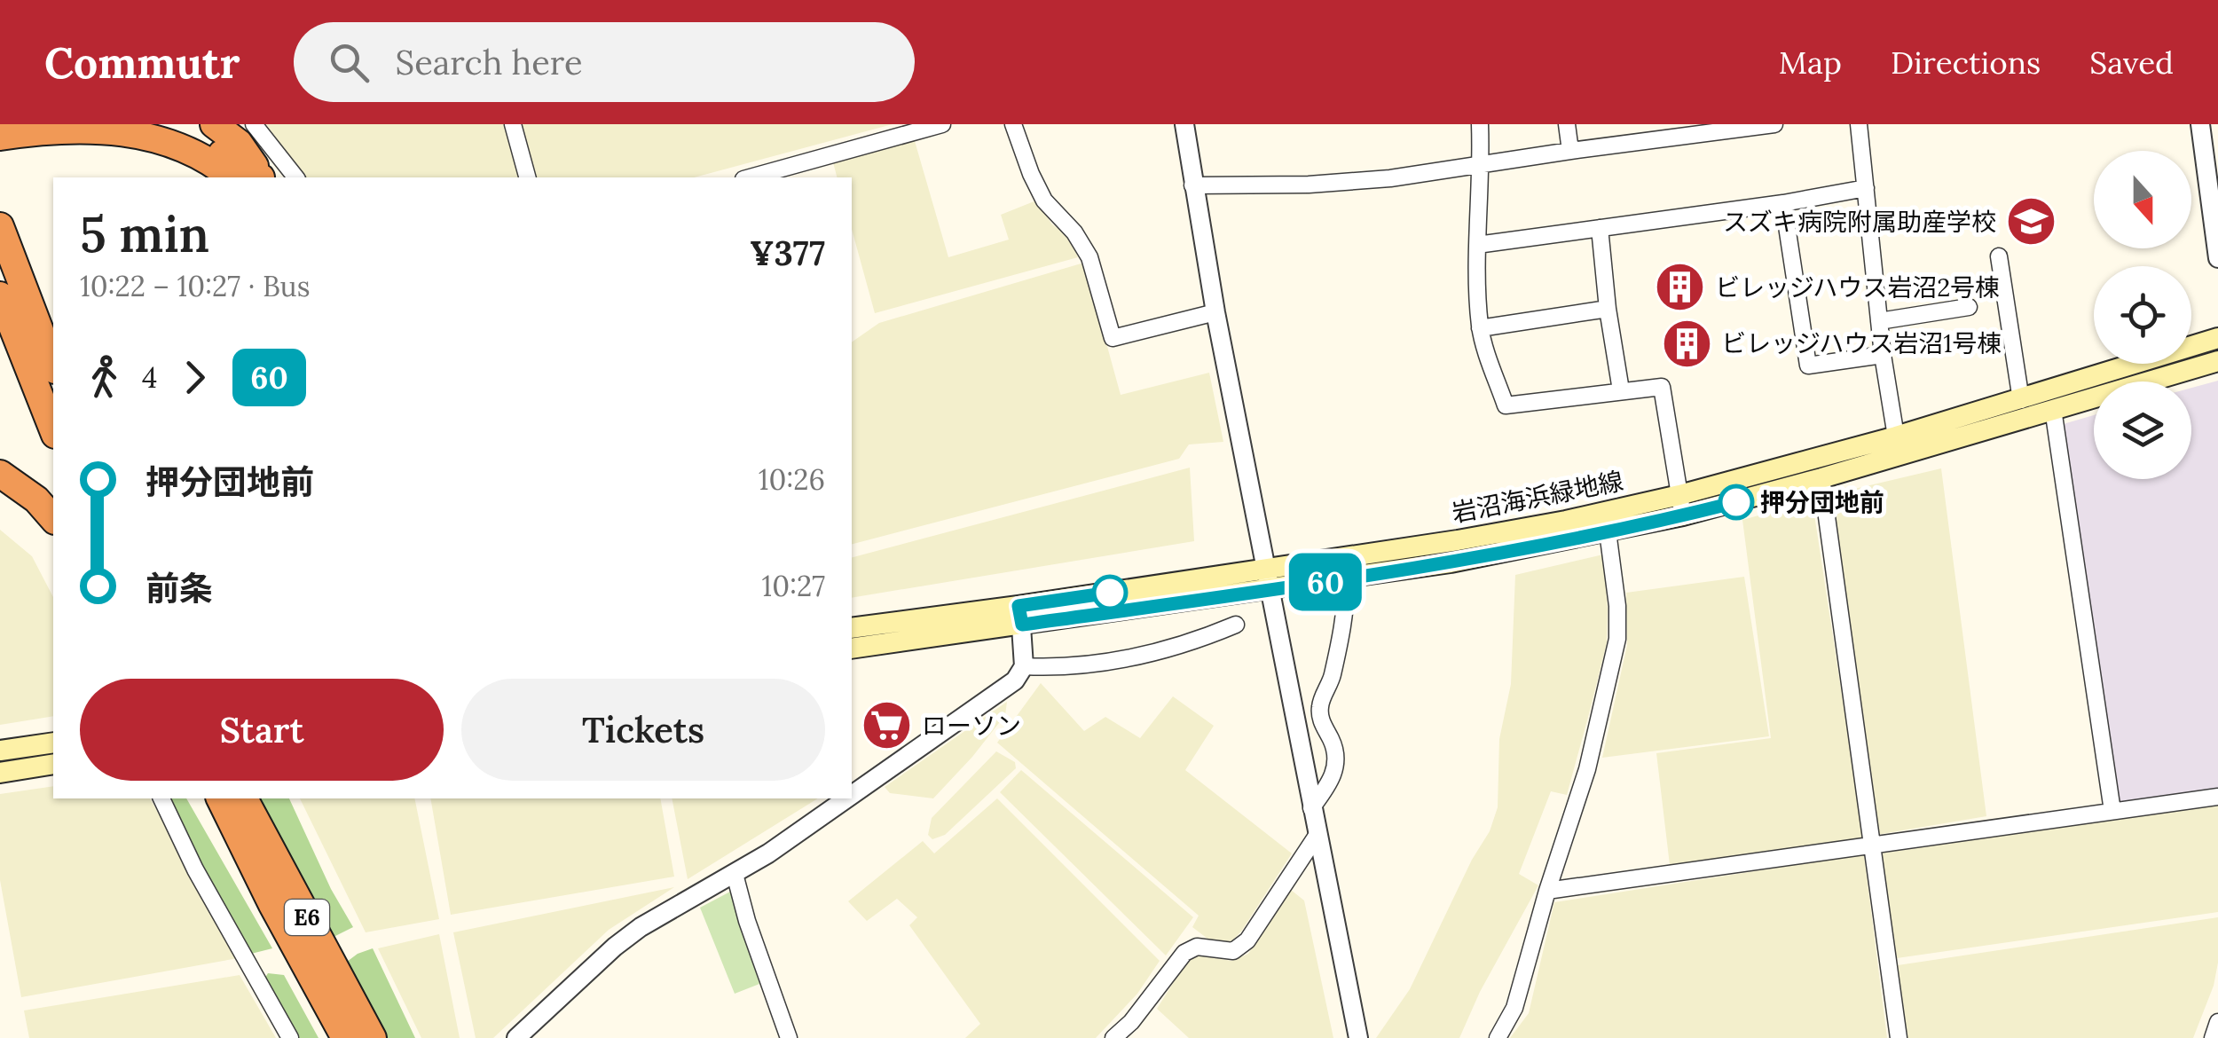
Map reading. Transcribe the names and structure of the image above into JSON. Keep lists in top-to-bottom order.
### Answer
{
  "streets": {
    "highway": ["E6"],
    "main road": ["岩沼海浜緑地線"]
  },
  "places": {
    "school or university": ["スズキ病院附属助産学校"],
    "building": ["ビレッジハウス岩沼2号棟", "ビレッジハウス岩沼1号棟"],
    "other": ["押分団地前"],
    "supermarket": ["ローソン"]
  },
  "lines": ["bus line 60"],
  "north": "bottom",
  "page": {
    "header": "Commutr",
    "search": "Search here",
    "nav": ["Map", "Directions", "Saved"],
    "on_map": "60",
    "heading": ["5 min", "10:22 – 10:27 · Bus", "¥377"],
    "legs": ["4", "60"],
    "list": [
      {
        "name": "押分団地前",
        "value": "10:26"
      },
      {
        "name": "前条",
        "value": "10:27"
      }
    ],
    "buttons": ["Start", "Tickets"]
  }
}
